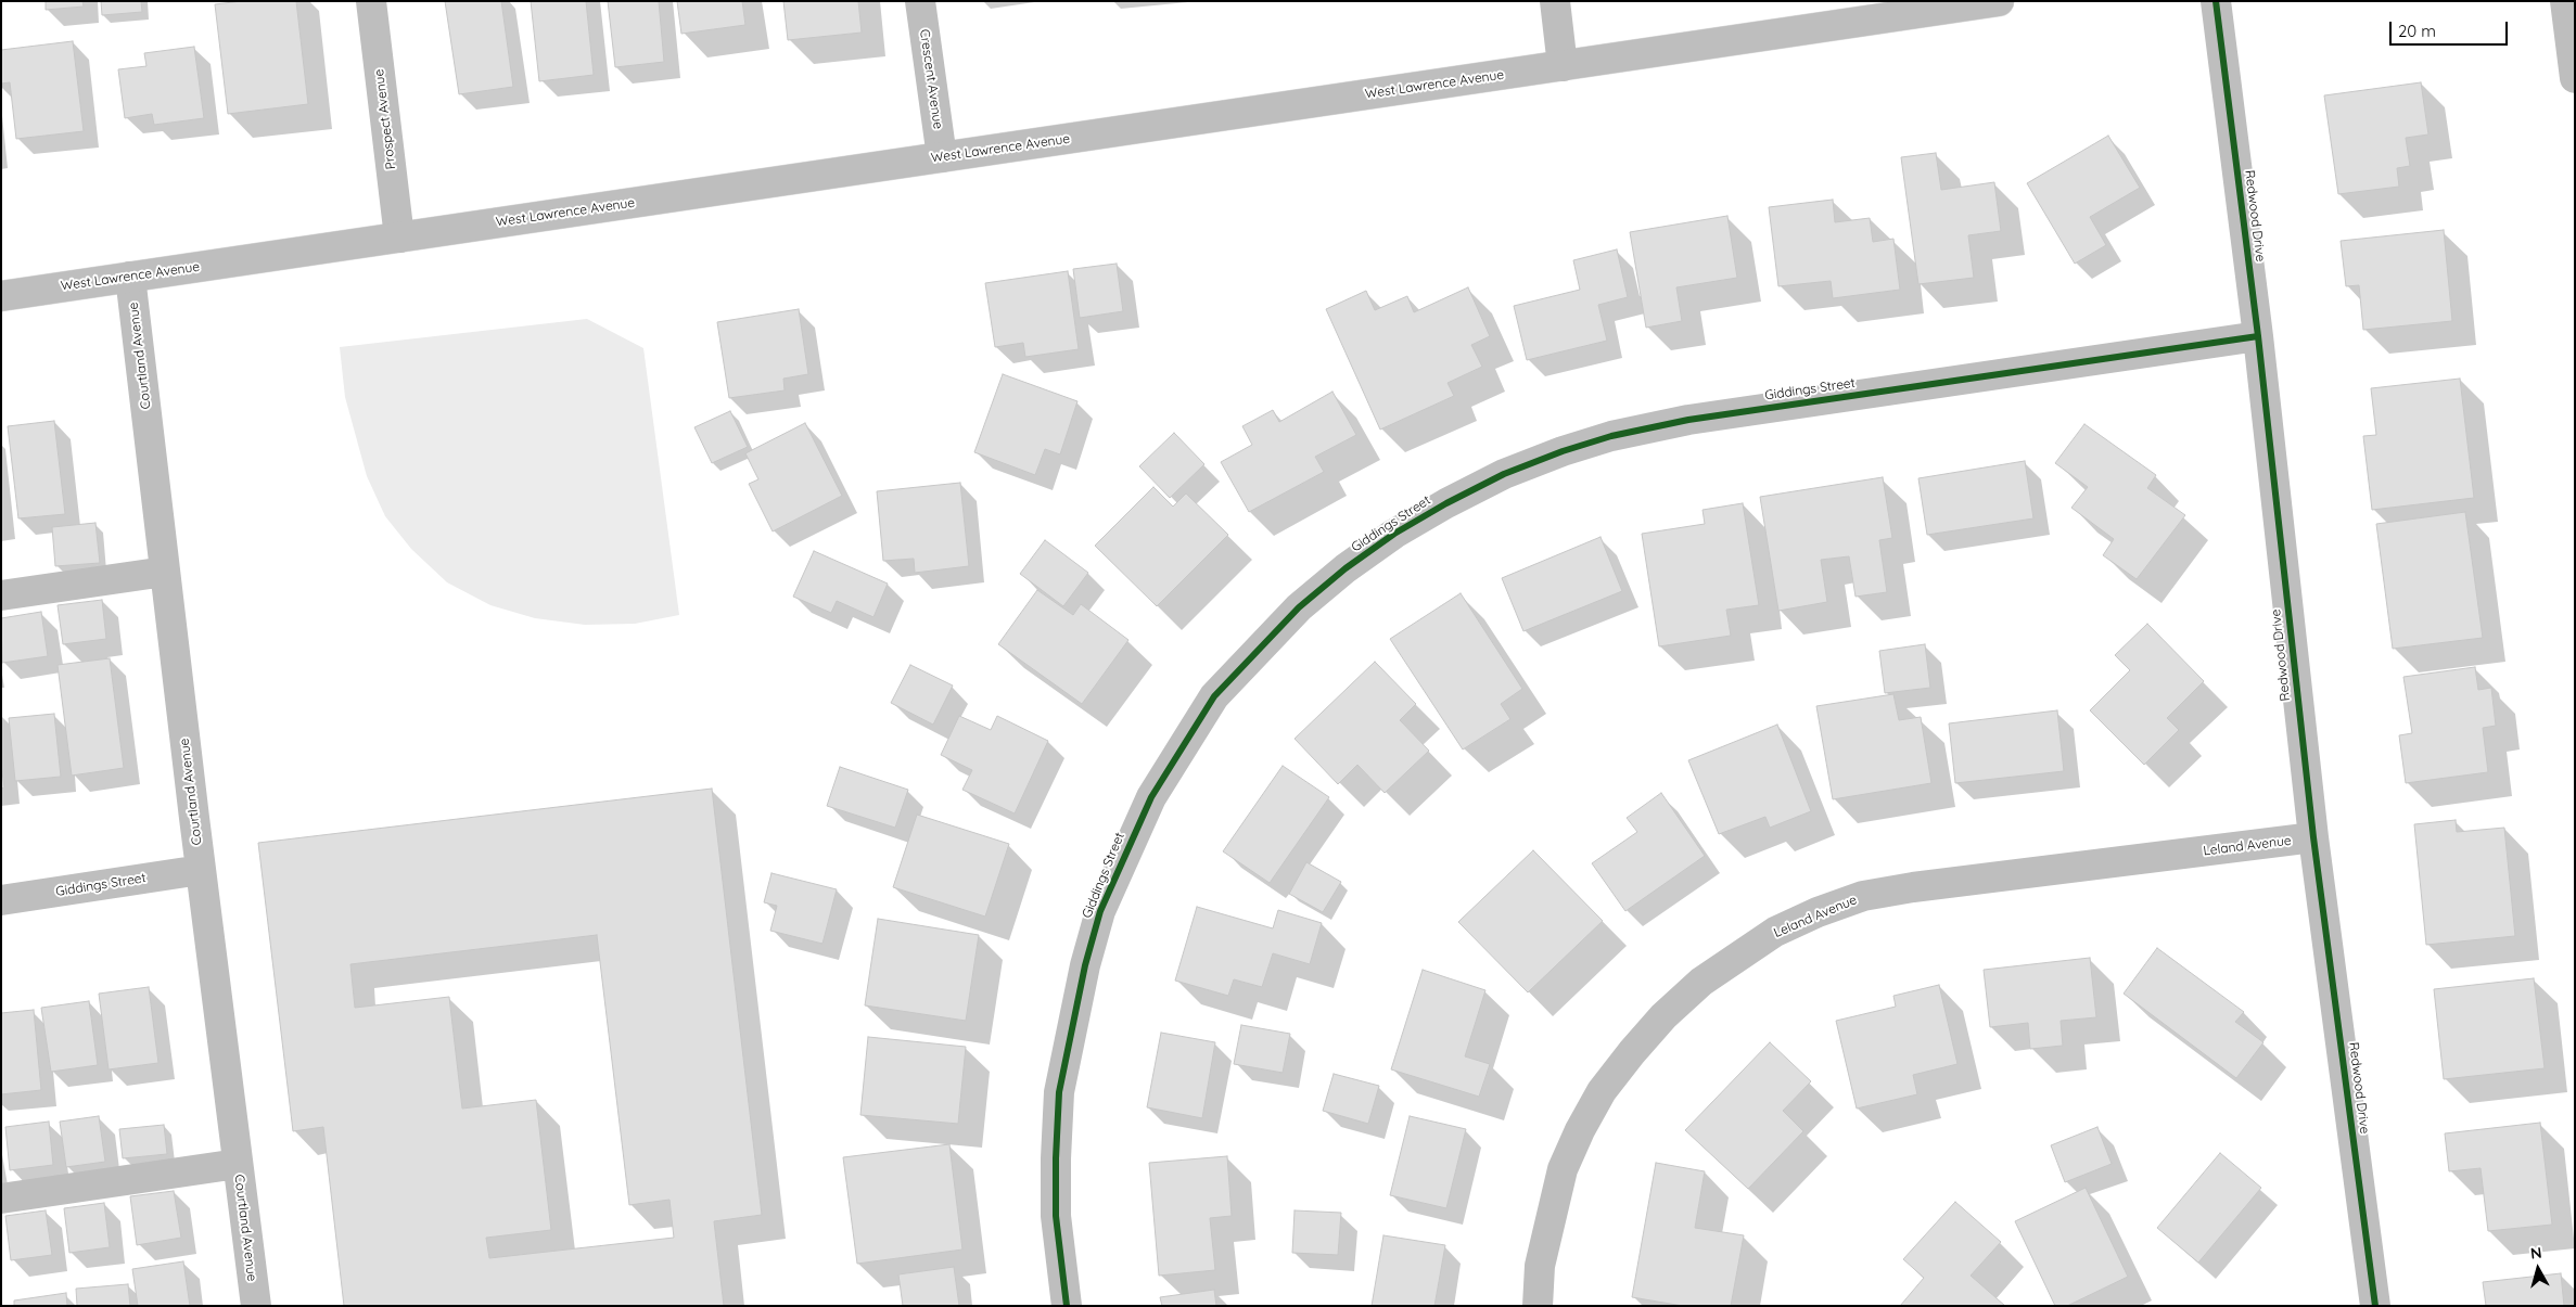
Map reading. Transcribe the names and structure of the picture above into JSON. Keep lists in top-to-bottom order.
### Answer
{
  "streets": {
    "street": [
      "Crescent Avenue",
      "West Lawrence Avenue",
      "Prospect Avenue",
      "Redwood Drive",
      "Courtland Avenue",
      "Giddings Street",
      "Leland Avenue"
    ]
  },
  "crossings": [
    ["Crescent Avenue", "West Lawrence Avenue"],
    ["West Lawrence Avenue", "Prospect Avenue"],
    ["West Lawrence Avenue", "Courtland Avenue"],
    ["Redwood Drive", "Giddings Street"],
    ["Redwood Drive", "Leland Avenue"],
    ["Courtland Avenue", "Giddings Street"]
  ],
  "scale_bar": "20 m",
  "north": "top"
}
